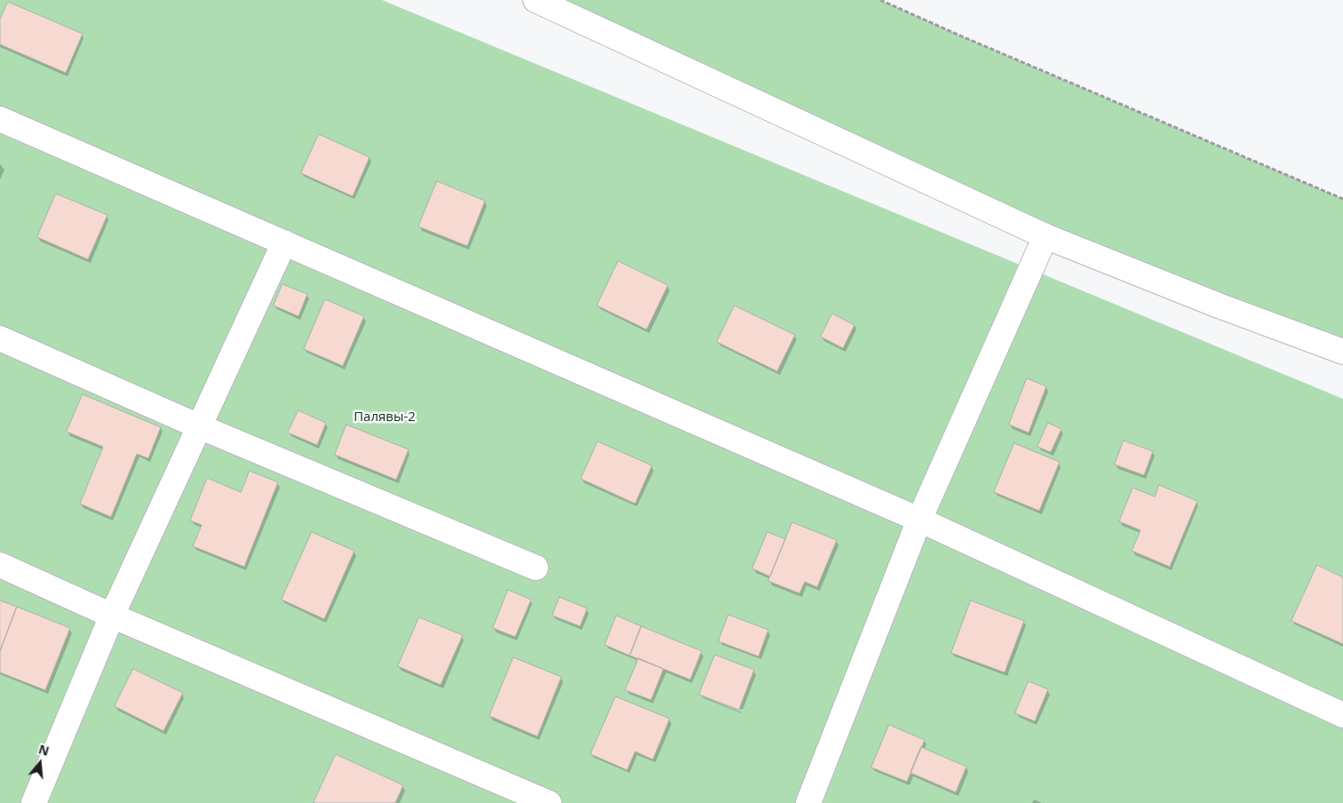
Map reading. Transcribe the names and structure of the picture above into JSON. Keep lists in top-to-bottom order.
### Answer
{
  "parks": ["Палявы-2"],
  "north": "top"
}
